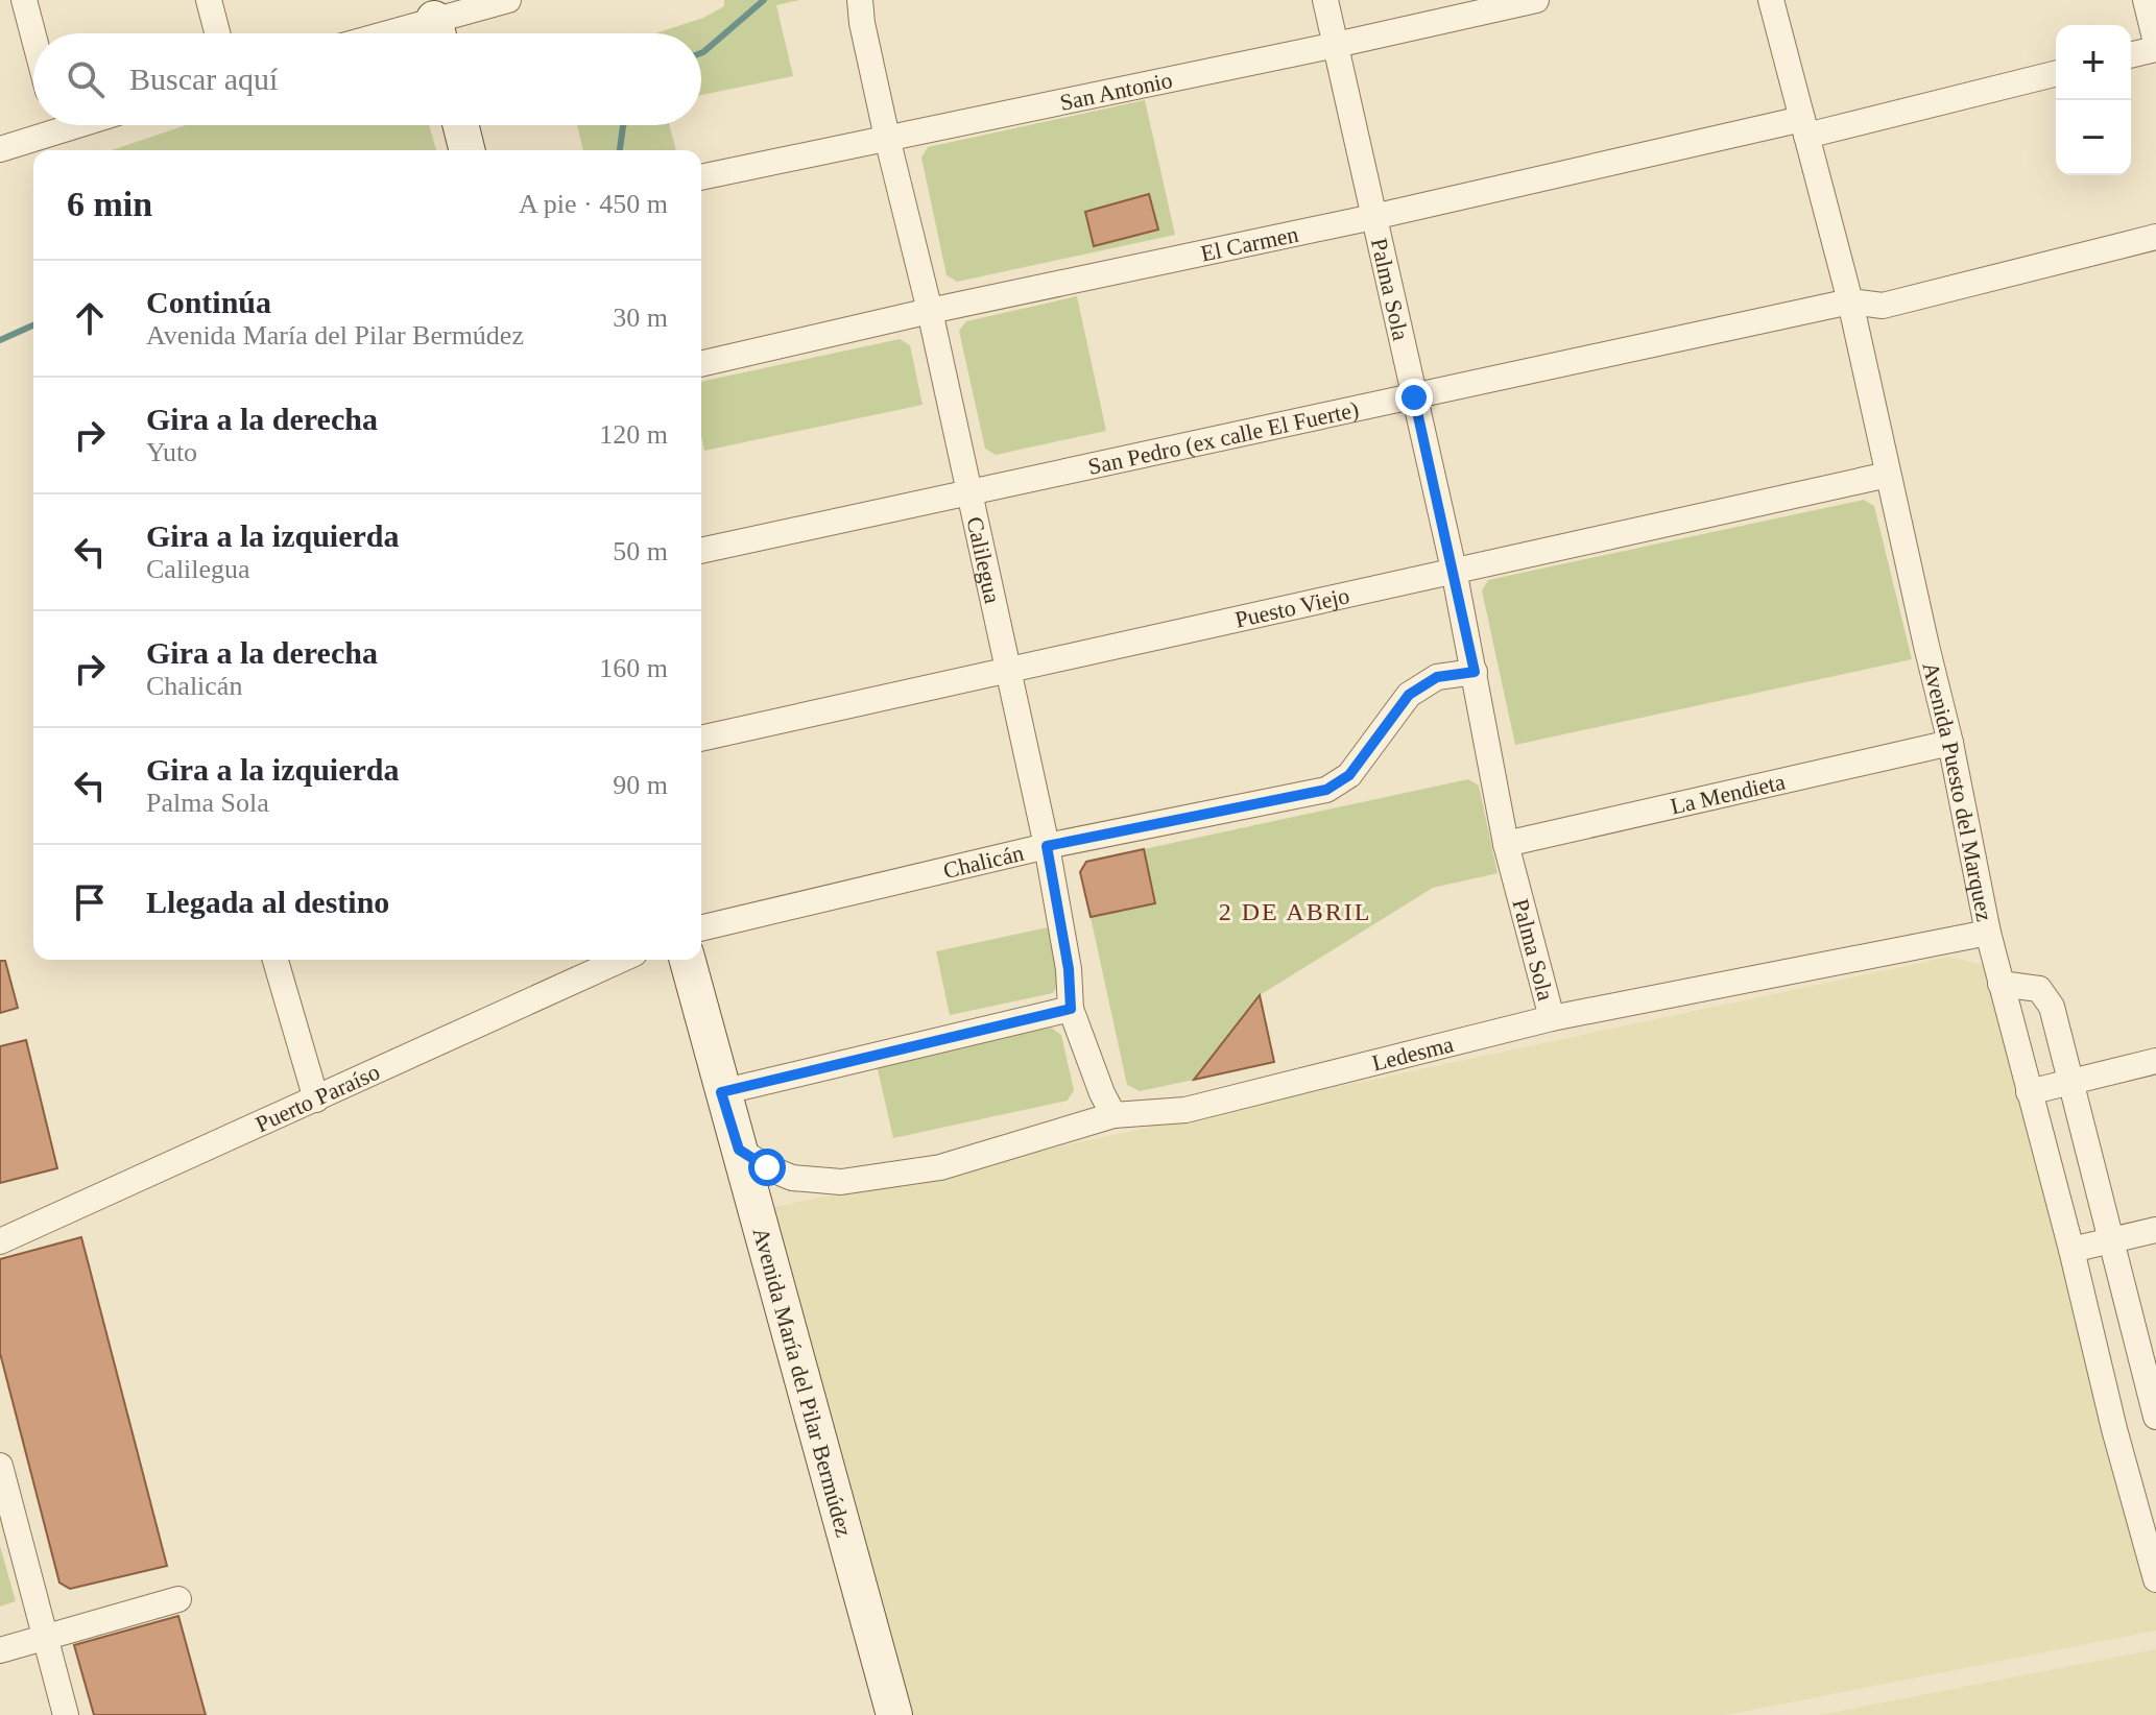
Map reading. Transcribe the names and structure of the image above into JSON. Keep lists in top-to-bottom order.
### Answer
{
  "streets": {
    "street": [
      "San Antonio",
      "El Carmen",
      "Palma Sola",
      "San Pedro (ex calle El Fuerte)",
      "Calilegua",
      "Puesto Viejo",
      "Avenida Puesto del Marquez",
      "La Mendieta",
      "Chalicán",
      "Ledesma",
      "Puerto Paraíso",
      "Avenida María del Pilar Bermúdez"
    ]
  },
  "crossings": [
    ["San Antonio", "Palma Sola"],
    ["San Antonio", "Calilegua"],
    ["El Carmen", "Palma Sola"],
    ["El Carmen", "Calilegua"],
    ["El Carmen", "Avenida Puesto del Marquez"],
    ["Palma Sola", "San Pedro (ex calle El Fuerte)"],
    ["Palma Sola", "Puesto Viejo"],
    ["Palma Sola", "La Mendieta"],
    ["Palma Sola", "Chalicán"],
    ["Palma Sola", "Ledesma"],
    ["San Pedro (ex calle El Fuerte)", "Calilegua"],
    ["San Pedro (ex calle El Fuerte)", "Avenida Puesto del Marquez"],
    ["Calilegua", "Puesto Viejo"],
    ["Calilegua", "Chalicán"],
    ["Calilegua", "Ledesma"],
    ["Puesto Viejo", "Avenida Puesto del Marquez"],
    ["Avenida Puesto del Marquez", "La Mendieta"],
    ["Avenida Puesto del Marquez", "Ledesma"],
    ["Ledesma", "Avenida María del Pilar Bermúdez"]
  ],
  "districts": ["2 DE ABRIL"],
  "page": {
    "map_buttons": ["+", "−"],
    "search": "Buscar aquí",
    "heading": ["6 min", "A pie · 450 m"],
    "list": [
      ["Continúa", "Avenida María del Pilar Bermúdez", "30 m"],
      ["Gira a la derecha", "Yuto", "120 m"],
      ["Gira a la izquierda", "Calilegua", "50 m"],
      ["Gira a la derecha", "Chalicán", "160 m"],
      ["Gira a la izquierda", "Palma Sola", "90 m"],
      "Llegada al destino"
    ]
  }
}
